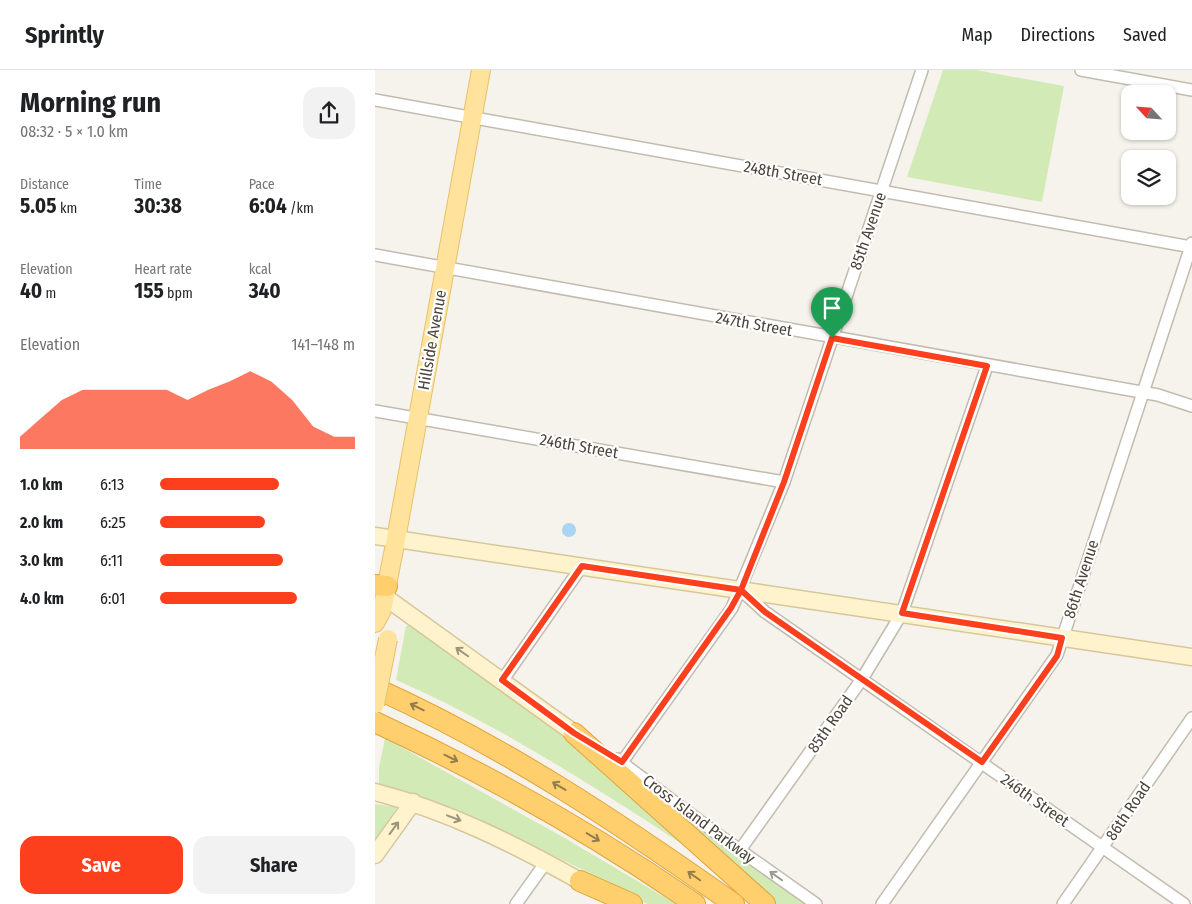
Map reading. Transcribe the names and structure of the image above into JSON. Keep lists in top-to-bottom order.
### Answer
{
  "streets": {
    "main road": ["Hillside Avenue"],
    "street": [
      "248th Street",
      "85th Avenue",
      "247th Street",
      "246th Street",
      "86th Avenue",
      "85th Road",
      "86th Road",
      "Cross Island Parkway"
    ]
  },
  "crossings": [
    ["248th Street", "85th Avenue"],
    ["248th Street", "Hillside Avenue"],
    ["248th Street", "86th Avenue"],
    ["85th Avenue", "247th Street"],
    ["85th Avenue", "246th Street"],
    ["85th Avenue", "Cross Island Parkway"],
    ["247th Street", "Hillside Avenue"],
    ["247th Street", "86th Avenue"],
    ["247th Street", "85th Road"],
    ["Hillside Avenue", "246th Street"],
    ["Hillside Avenue", "Cross Island Parkway"],
    ["246th Street", "86th Avenue"],
    ["246th Street", "85th Road"],
    ["246th Street", "86th Road"],
    ["85th Road", "Cross Island Parkway"]
  ],
  "one_way": ["Cross Island Parkway"],
  "north": "top left",
  "page": {
    "header": "Sprintly",
    "nav": ["Map", "Directions", "Saved"],
    "heading": ["Morning run", "08:32 · 5 × 1.0 km"],
    "stats": [
      ["Distance", "5.05 km"],
      ["Time", "30:38"],
      ["Pace", "6:04 /km"],
      ["Elevation", "40 m"],
      ["Heart rate", "155 bpm"],
      ["kcal", "340"]
    ],
    "chart": ["Elevation", "141–148 m"],
    "list": [
      {
        "name": "1.0 km",
        "note": "6:13"
      },
      {
        "name": "2.0 km",
        "note": "6:25"
      },
      {
        "name": "3.0 km",
        "note": "6:11"
      },
      {
        "name": "4.0 km",
        "note": "6:01"
      }
    ],
    "buttons": ["Save", "Share"]
  }
}
